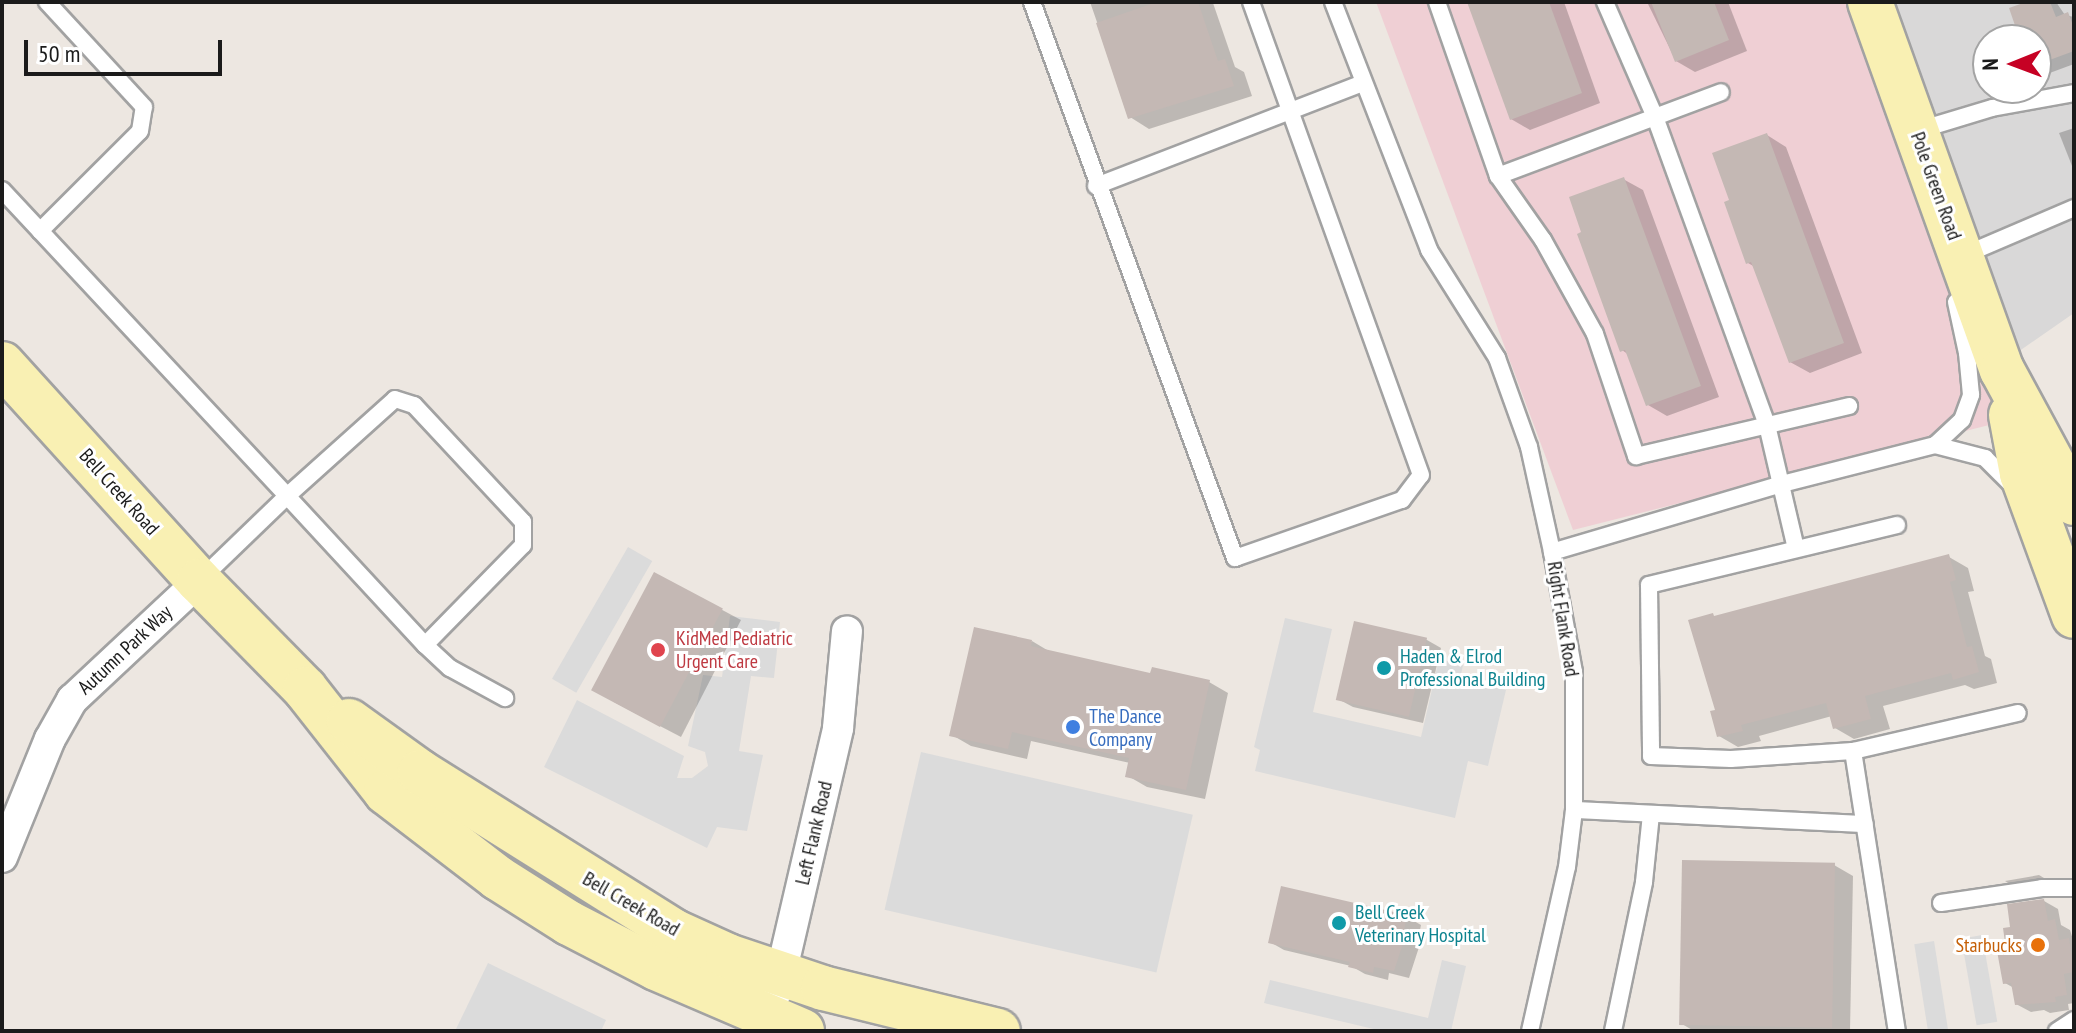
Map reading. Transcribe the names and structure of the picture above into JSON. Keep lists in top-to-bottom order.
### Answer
{
  "streets": {
    "street": [
      "Pole Green Road",
      "Bell Creek Road",
      "Autumn Park Way",
      "Left Flank Road"
    ],
    "lane": ["Right Flank Road"]
  },
  "crossings": [
    ["Bell Creek Road", "Autumn Park Way"],
    ["Bell Creek Road", "Left Flank Road"]
  ],
  "places": [
    "KidMed Pediatric Urgent Care",
    "Haden & Elrod Professional Building",
    "The Dance Company",
    "Bell Creek Veterinary Hospital",
    "Starbucks"
  ],
  "scale_bar": "50 m",
  "north": "left"
}
